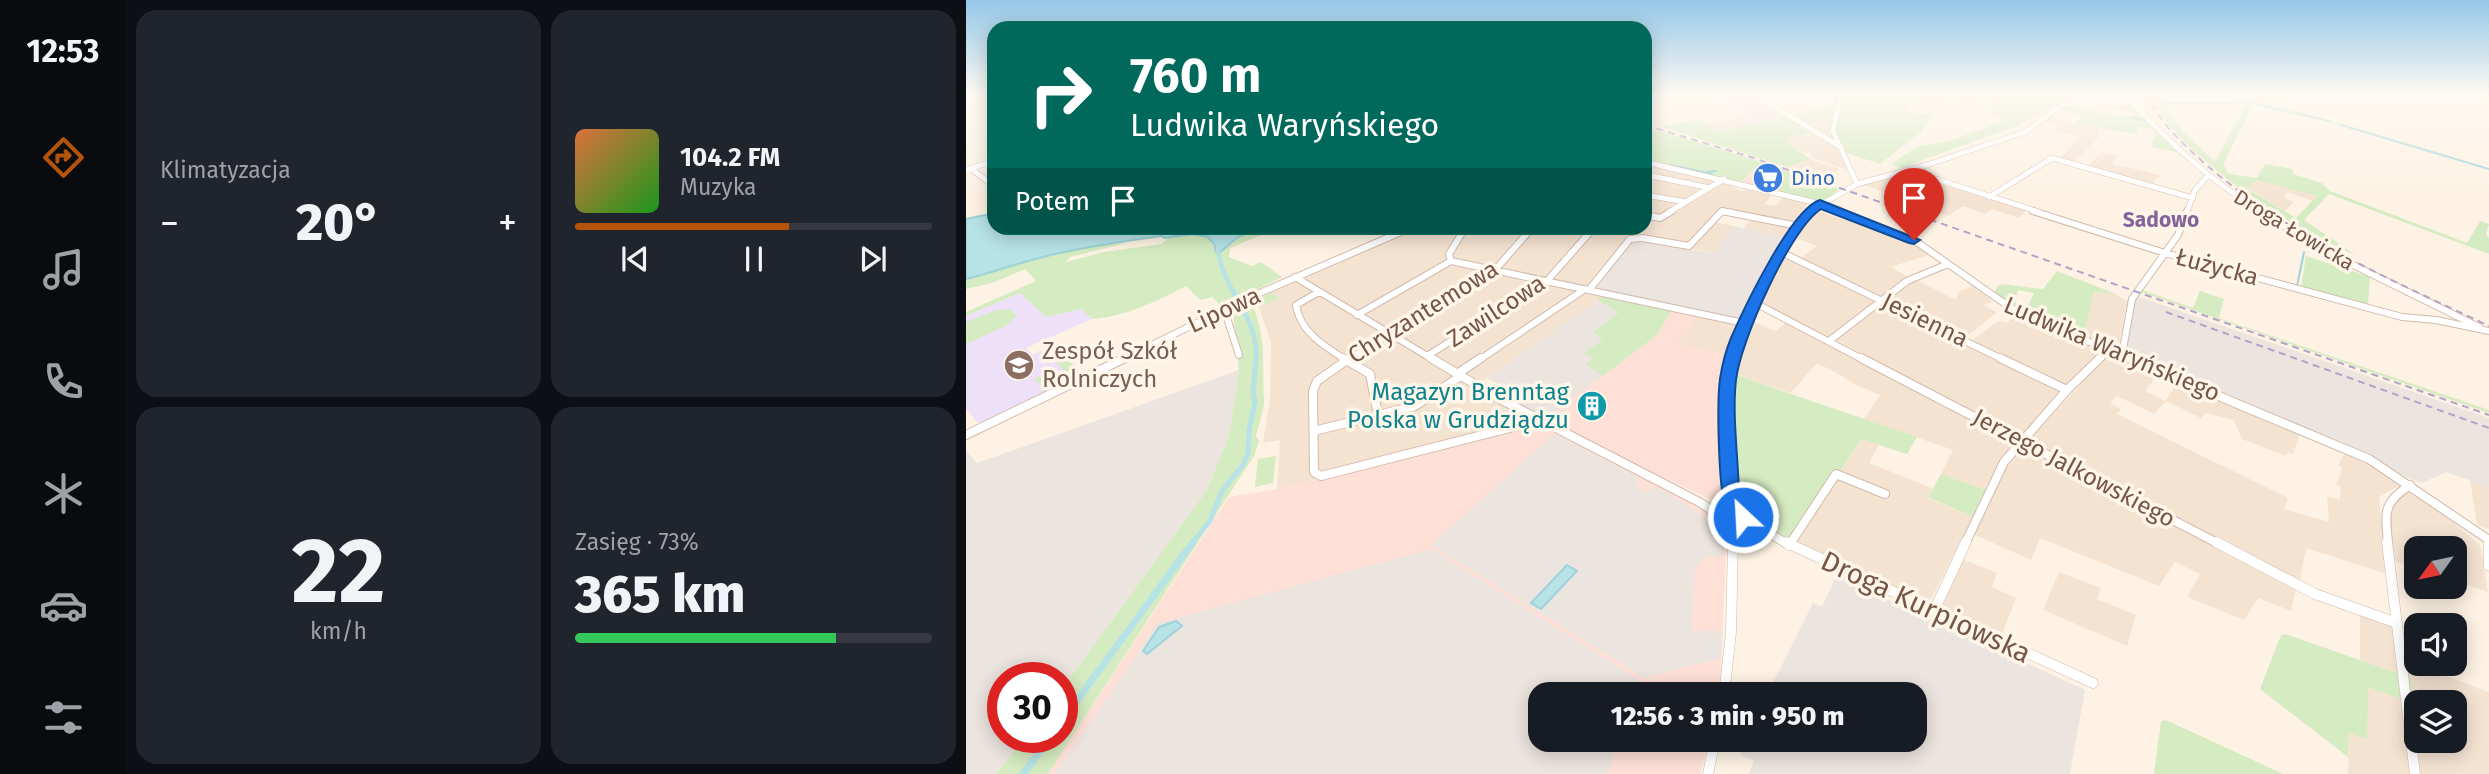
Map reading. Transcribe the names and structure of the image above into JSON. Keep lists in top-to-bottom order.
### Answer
{
  "streets": {
    "street": [
      "Droga Łowicka",
      "Łużycka",
      "Lipowa",
      "Zawilcowa",
      "Chryzantemowa",
      "Jesienna",
      "Ludwika Waryńskiego",
      "Jerzego Jalkowskiego",
      "Droga Kurpiowska"
    ]
  },
  "crossings": [
    ["Droga Łowicka", "Łużycka"]
  ],
  "districts": ["Sadowo"],
  "places": {
    "supermarket": ["Dino"],
    "school or university": ["Zespół Szkół Rolniczych"],
    "building": ["Magazyn Brenntag Polska w Grudziądzu"]
  },
  "north": "bottom left",
  "page": {
    "tabs": "12:53",
    "tile": [
      "Klimatyzacja",
      ["22", "km/h"],
      ["Zasięg · 73%", "365 km"]
    ],
    "turn": ["760 m", "Ludwika Waryńskiego"],
    "song": ["104.2 FM", "Muzyka"],
    "then": "Potem",
    "heat": ["−", "20°", "+"],
    "limit": "30",
    "trip": "12:56 · 3 min · 950 m"
  }
}
